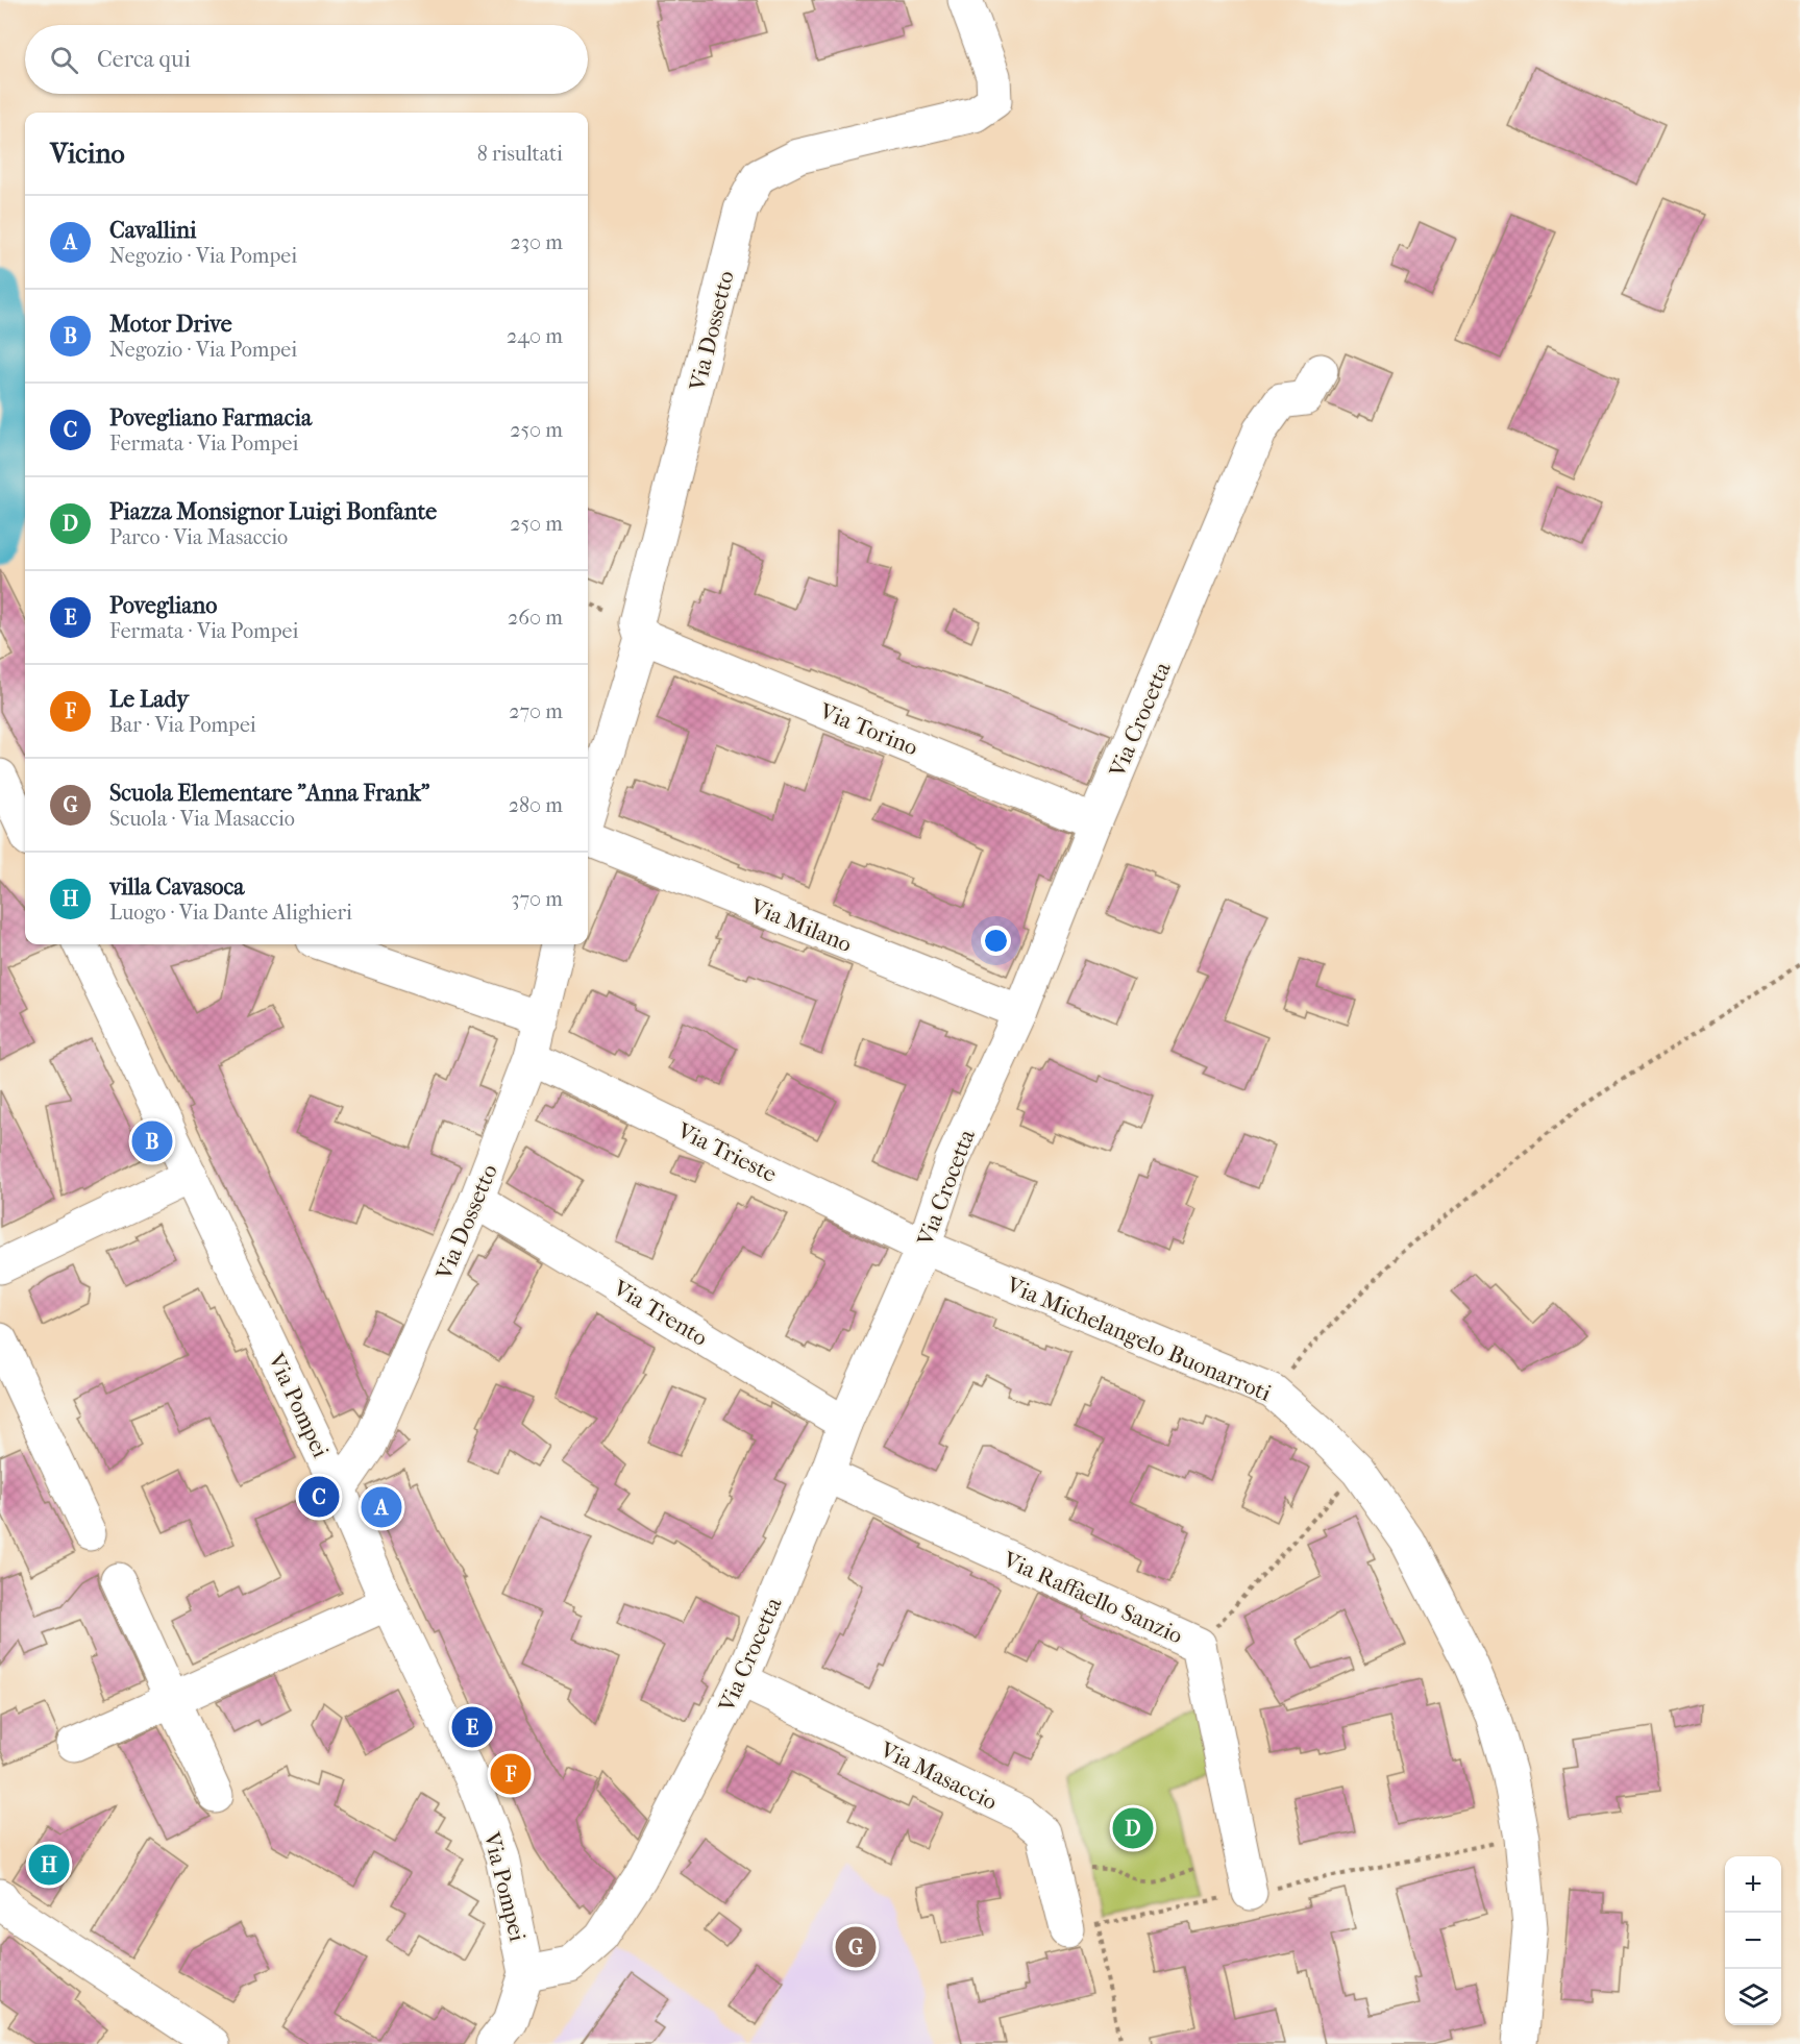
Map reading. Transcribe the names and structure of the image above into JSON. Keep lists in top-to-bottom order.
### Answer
{
  "streets": {
    "street": [
      "Via Dossetto",
      "Via Crocetta",
      "Via Torino",
      "Via Milano",
      "Via Trieste",
      "Via Trento",
      "Via Michelangelo Buonarroti",
      "Via Pompei",
      "Via Raffaello Sanzio",
      "Via Masaccio"
    ]
  },
  "crossings": [
    ["Via Dossetto", "Via Torino"],
    ["Via Dossetto", "Via Trieste"],
    ["Via Dossetto", "Via Trento"],
    ["Via Dossetto", "Via Pompei"],
    ["Via Crocetta", "Via Torino"],
    ["Via Crocetta", "Via Milano"],
    ["Via Crocetta", "Via Trieste"],
    ["Via Crocetta", "Via Trento"],
    ["Via Crocetta", "Via Michelangelo Buonarroti"],
    ["Via Crocetta", "Via Pompei"],
    ["Via Crocetta", "Via Raffaello Sanzio"],
    ["Via Crocetta", "Via Masaccio"],
    ["Via Trieste", "Via Michelangelo Buonarroti"]
  ],
  "page": {
    "search": "Cerca qui",
    "heading": ["Vicino", "8 risultati"],
    "list": [
      {
        "mark": "A",
        "name": "Cavallini",
        "note": "Negozio · Via Pompei",
        "value": "230 m"
      },
      {
        "mark": "B",
        "name": "Motor Drive",
        "note": "Negozio · Via Pompei",
        "value": "240 m"
      },
      {
        "mark": "C",
        "name": "Povegliano Farmacia",
        "note": "Fermata · Via Pompei",
        "value": "250 m"
      },
      {
        "mark": "D",
        "name": "Piazza Monsignor Luigi Bonfante",
        "note": "Parco · Via Masaccio",
        "value": "250 m"
      },
      {
        "mark": "E",
        "name": "Povegliano",
        "note": "Fermata · Via Pompei",
        "value": "260 m"
      },
      {
        "mark": "F",
        "name": "Le Lady",
        "note": "Bar · Via Pompei",
        "value": "270 m"
      },
      {
        "mark": "G",
        "name": "Scuola Elementare \"Anna Frank\"",
        "note": "Scuola · Via Masaccio",
        "value": "280 m"
      },
      {
        "mark": "H",
        "name": "villa Cavasoca",
        "note": "Luogo · Via Dante Alighieri",
        "value": "370 m"
      }
    ],
    "pins": [
      "B",
      "C",
      "A",
      "E",
      "F",
      "D",
      "H",
      "G"
    ],
    "map_buttons": ["+", "−"]
  }
}
